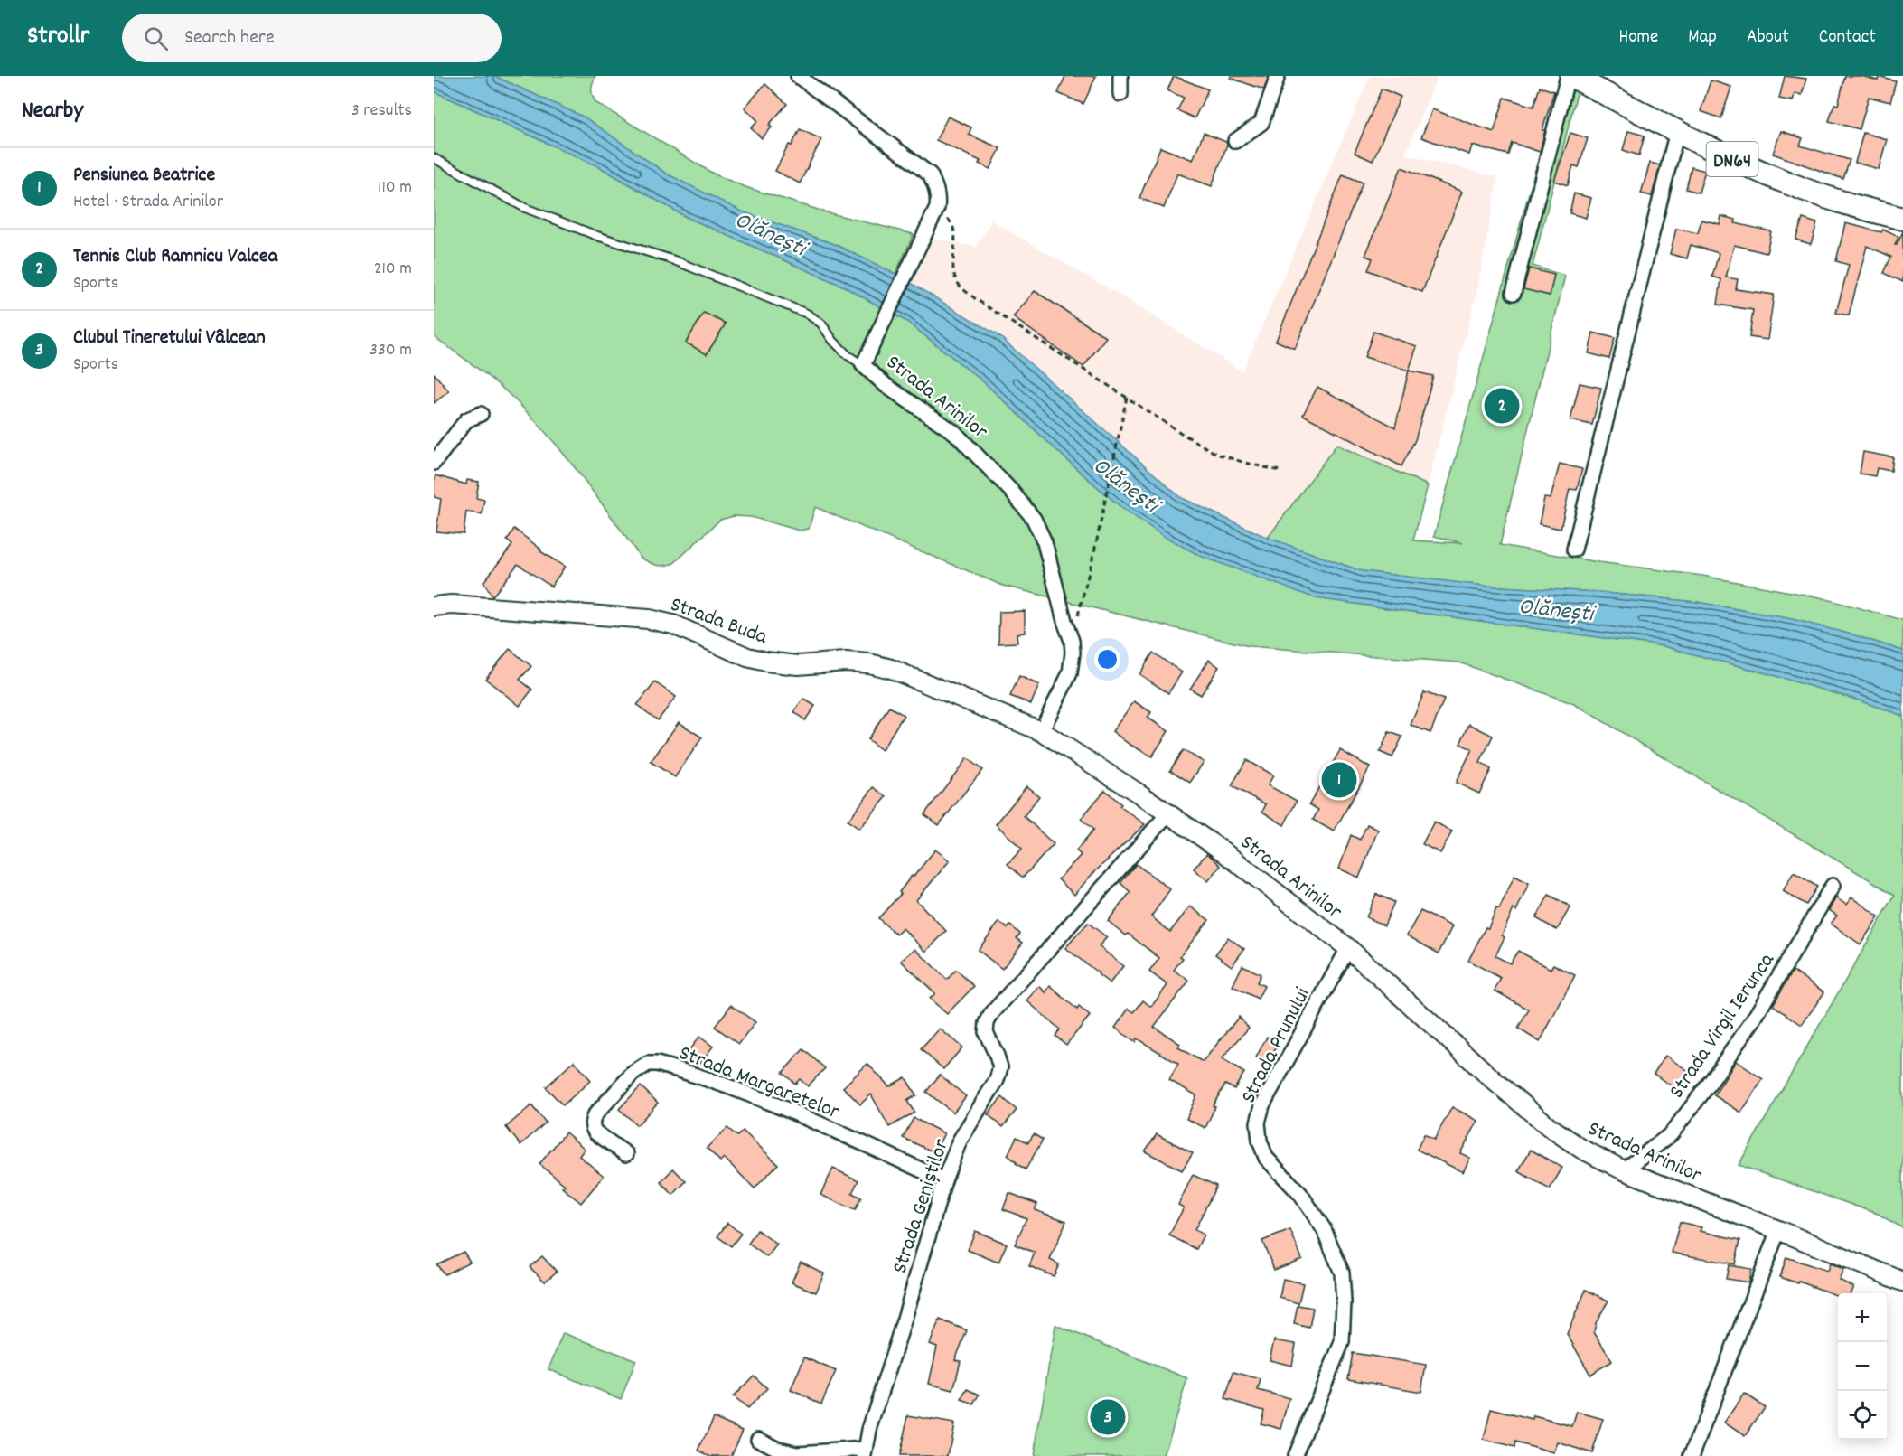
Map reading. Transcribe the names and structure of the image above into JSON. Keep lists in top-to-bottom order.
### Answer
{
  "streets": {
    "main road": ["DN64"],
    "street": [
      "Strada Arinilor",
      "Strada Buda",
      "Strada Virgil Ierunca",
      "Strada Prunului",
      "Strada Margaretelor",
      "Strada Geniștilor"
    ]
  },
  "crossings": [
    ["Strada Arinilor", "Strada Buda"],
    ["Strada Arinilor", "Strada Virgil Ierunca"],
    ["Strada Arinilor", "Strada Prunului"],
    ["Strada Arinilor", "Strada Geniștilor"],
    ["Strada Margaretelor", "Strada Geniștilor"]
  ],
  "water": ["Olănești"],
  "page": {
    "header": "Strollr",
    "search": "Search here",
    "nav": [
      "Home",
      "Map",
      "About",
      "Contact"
    ],
    "heading": ["Nearby", "3 results"],
    "list": [
      {
        "mark": "1",
        "name": "Pensiunea Beatrice",
        "note": "Hotel · Strada Arinilor",
        "value": "110 m"
      },
      {
        "mark": "2",
        "name": "Tennis Club Ramnicu Valcea",
        "note": "Sports",
        "value": "210 m"
      },
      {
        "mark": "3",
        "name": "Clubul Tineretului Vâlcean",
        "note": "Sports",
        "value": "330 m"
      }
    ],
    "pins": ["2", "1", "3"],
    "map_buttons": ["+", "−"]
  }
}
